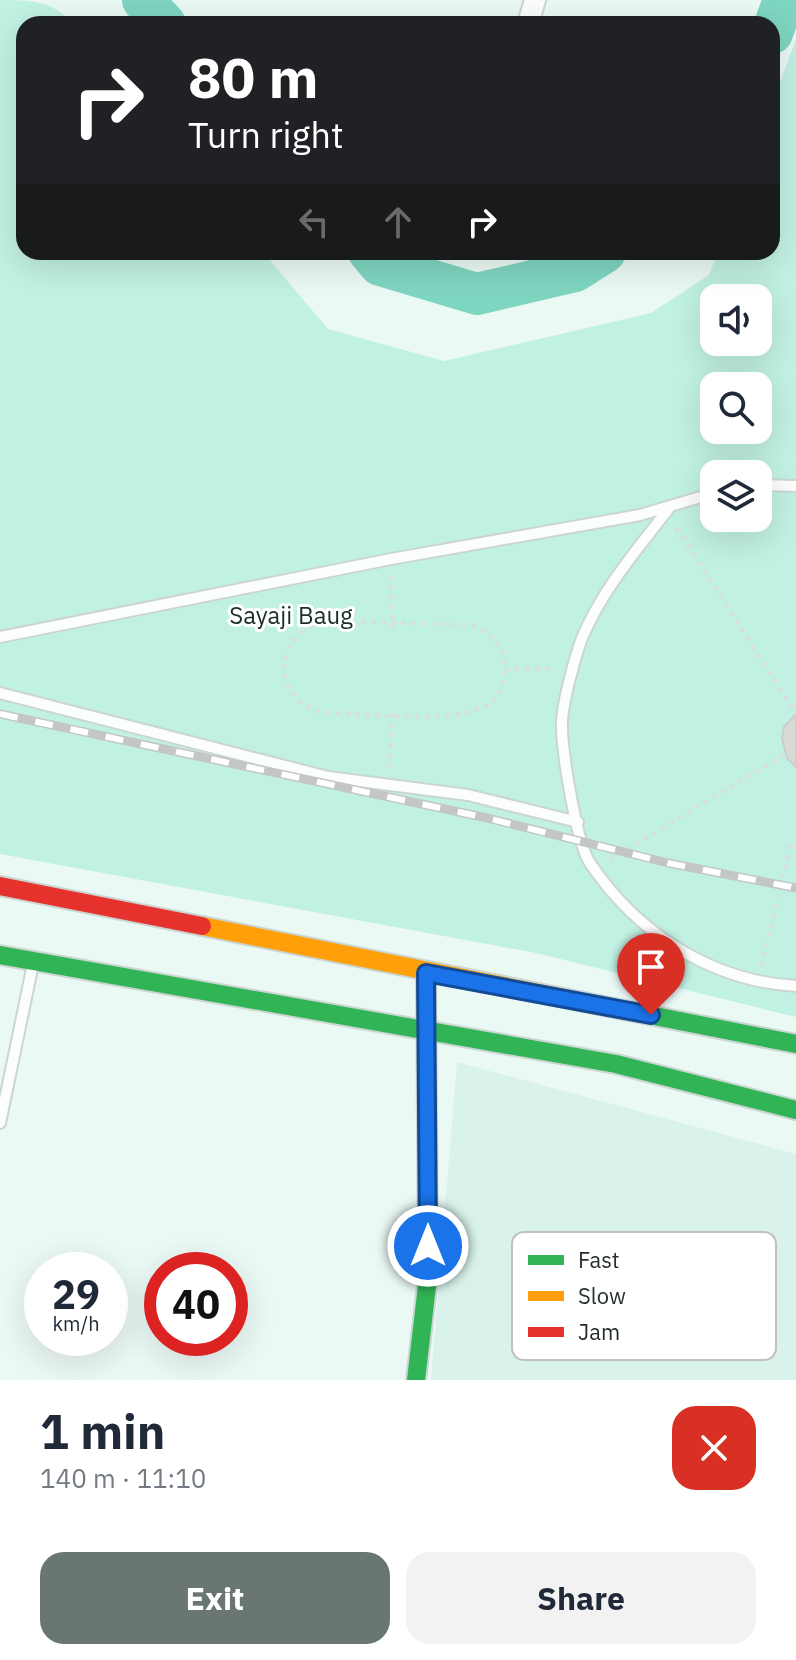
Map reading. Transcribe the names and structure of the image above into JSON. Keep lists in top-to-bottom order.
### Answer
{
  "parks": ["Sayaji Baug"],
  "legend": ["Fast", "Slow", "Jam"],
  "page": {
    "turn": ["80 m", "Turn right"],
    "speed": "29 km/h",
    "limit": "40",
    "heading": ["1 min", "140 m · 11:10"],
    "buttons": ["Exit", "Share"]
  }
}
